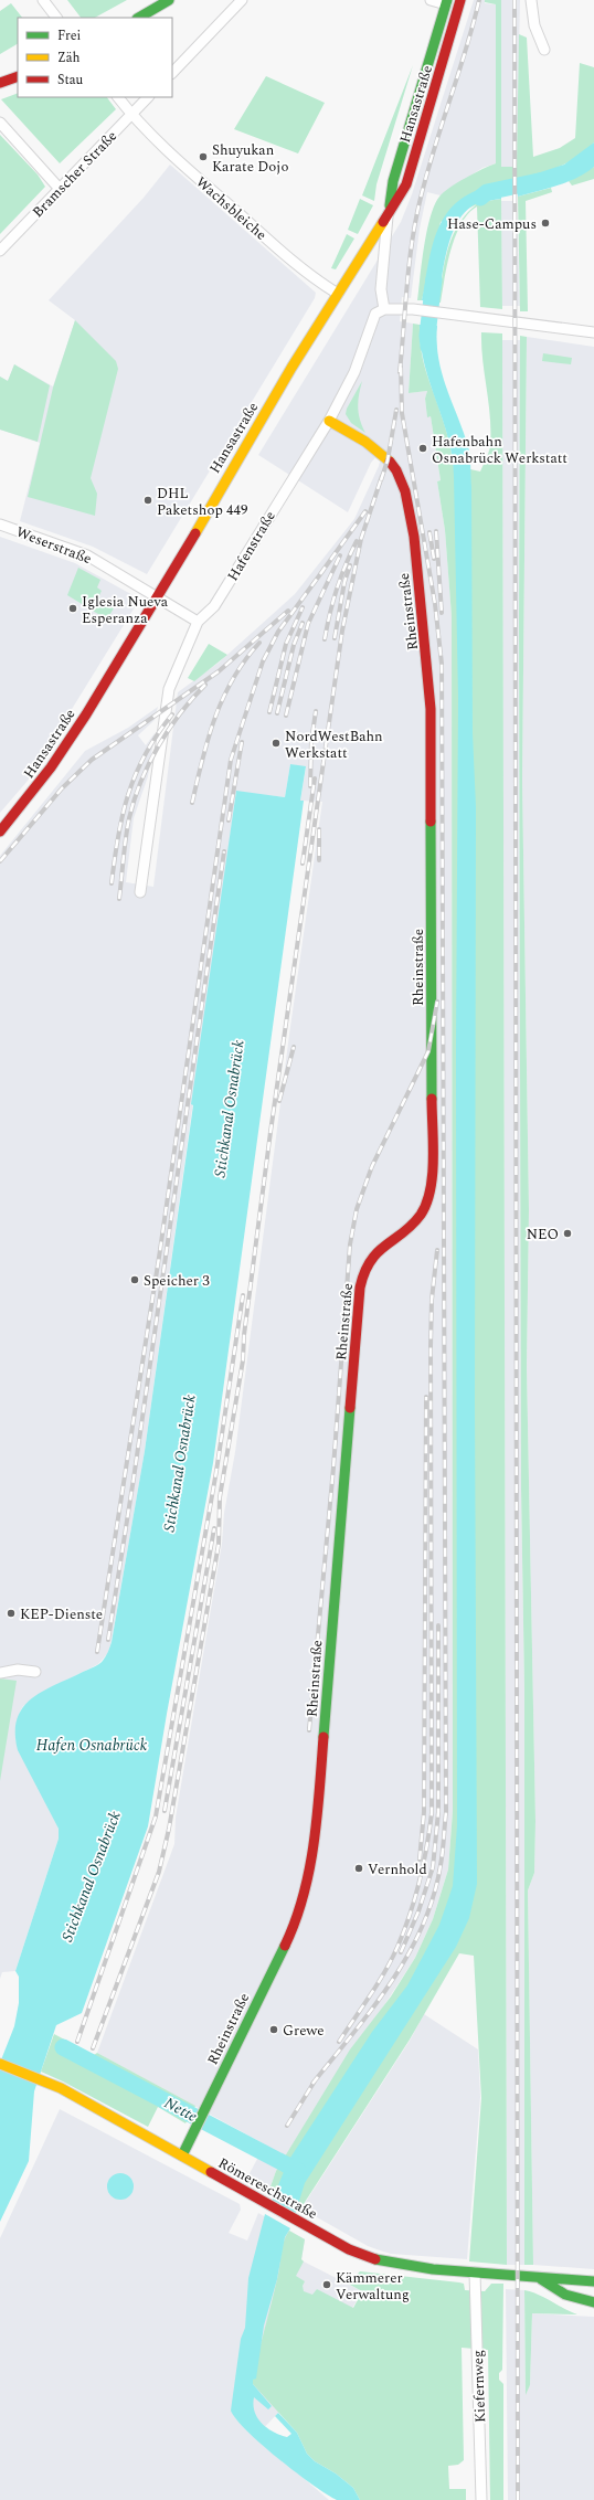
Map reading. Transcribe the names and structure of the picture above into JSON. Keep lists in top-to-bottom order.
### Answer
{
  "streets": {
    "main road": ["Hansastraße", "Rheinstraße", "Römereschstraße"],
    "street": [
      "Bramscher Straße",
      "Wachsbleiche",
      "Weserstraße",
      "Hafenstraße",
      "Kiefernweg"
    ]
  },
  "crossings": [
    ["Hansastraße", "Wachsbleiche"],
    ["Hansastraße", "Weserstraße"],
    ["Bramscher Straße", "Wachsbleiche"],
    ["Weserstraße", "Hafenstraße"],
    ["Hafenstraße", "Rheinstraße"],
    ["Rheinstraße", "Römereschstraße"],
    ["Römereschstraße", "Kiefernweg"]
  ],
  "water": ["Stichkanal Osnabrück", "Hafen Osnabrück", "Nette"],
  "places": [
    "Shuyukan Karate Dojo",
    "Hase-Campus",
    "Hafenbahn Osnabrück Werkstatt",
    "DHL Paketshop 449",
    "Iglesia Nueva Esperanza",
    "NordWestBahn Werkstatt",
    "NEO",
    "Speicher 3",
    "KEP-Dienste",
    "Vernhold",
    "Grewe",
    "Kämmerer Verwaltung"
  ],
  "legend": ["Frei", "Zäh", "Stau"]
}
